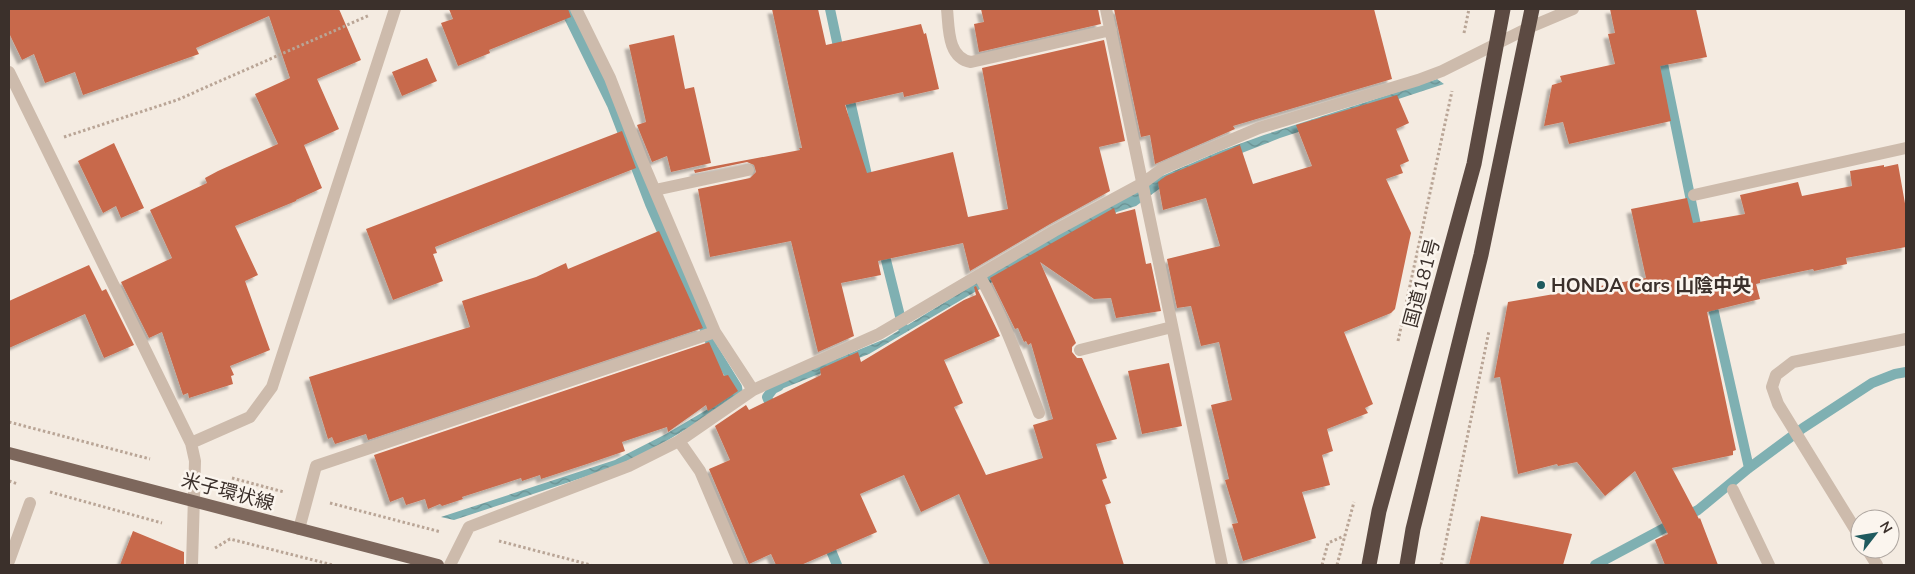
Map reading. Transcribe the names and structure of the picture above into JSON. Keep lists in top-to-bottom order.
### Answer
{
  "streets": {
    "highway": ["国道181号"],
    "main road": ["米子環状線"]
  },
  "places": ["HONDA Cars 山陰中央"],
  "north": "top right"
}
